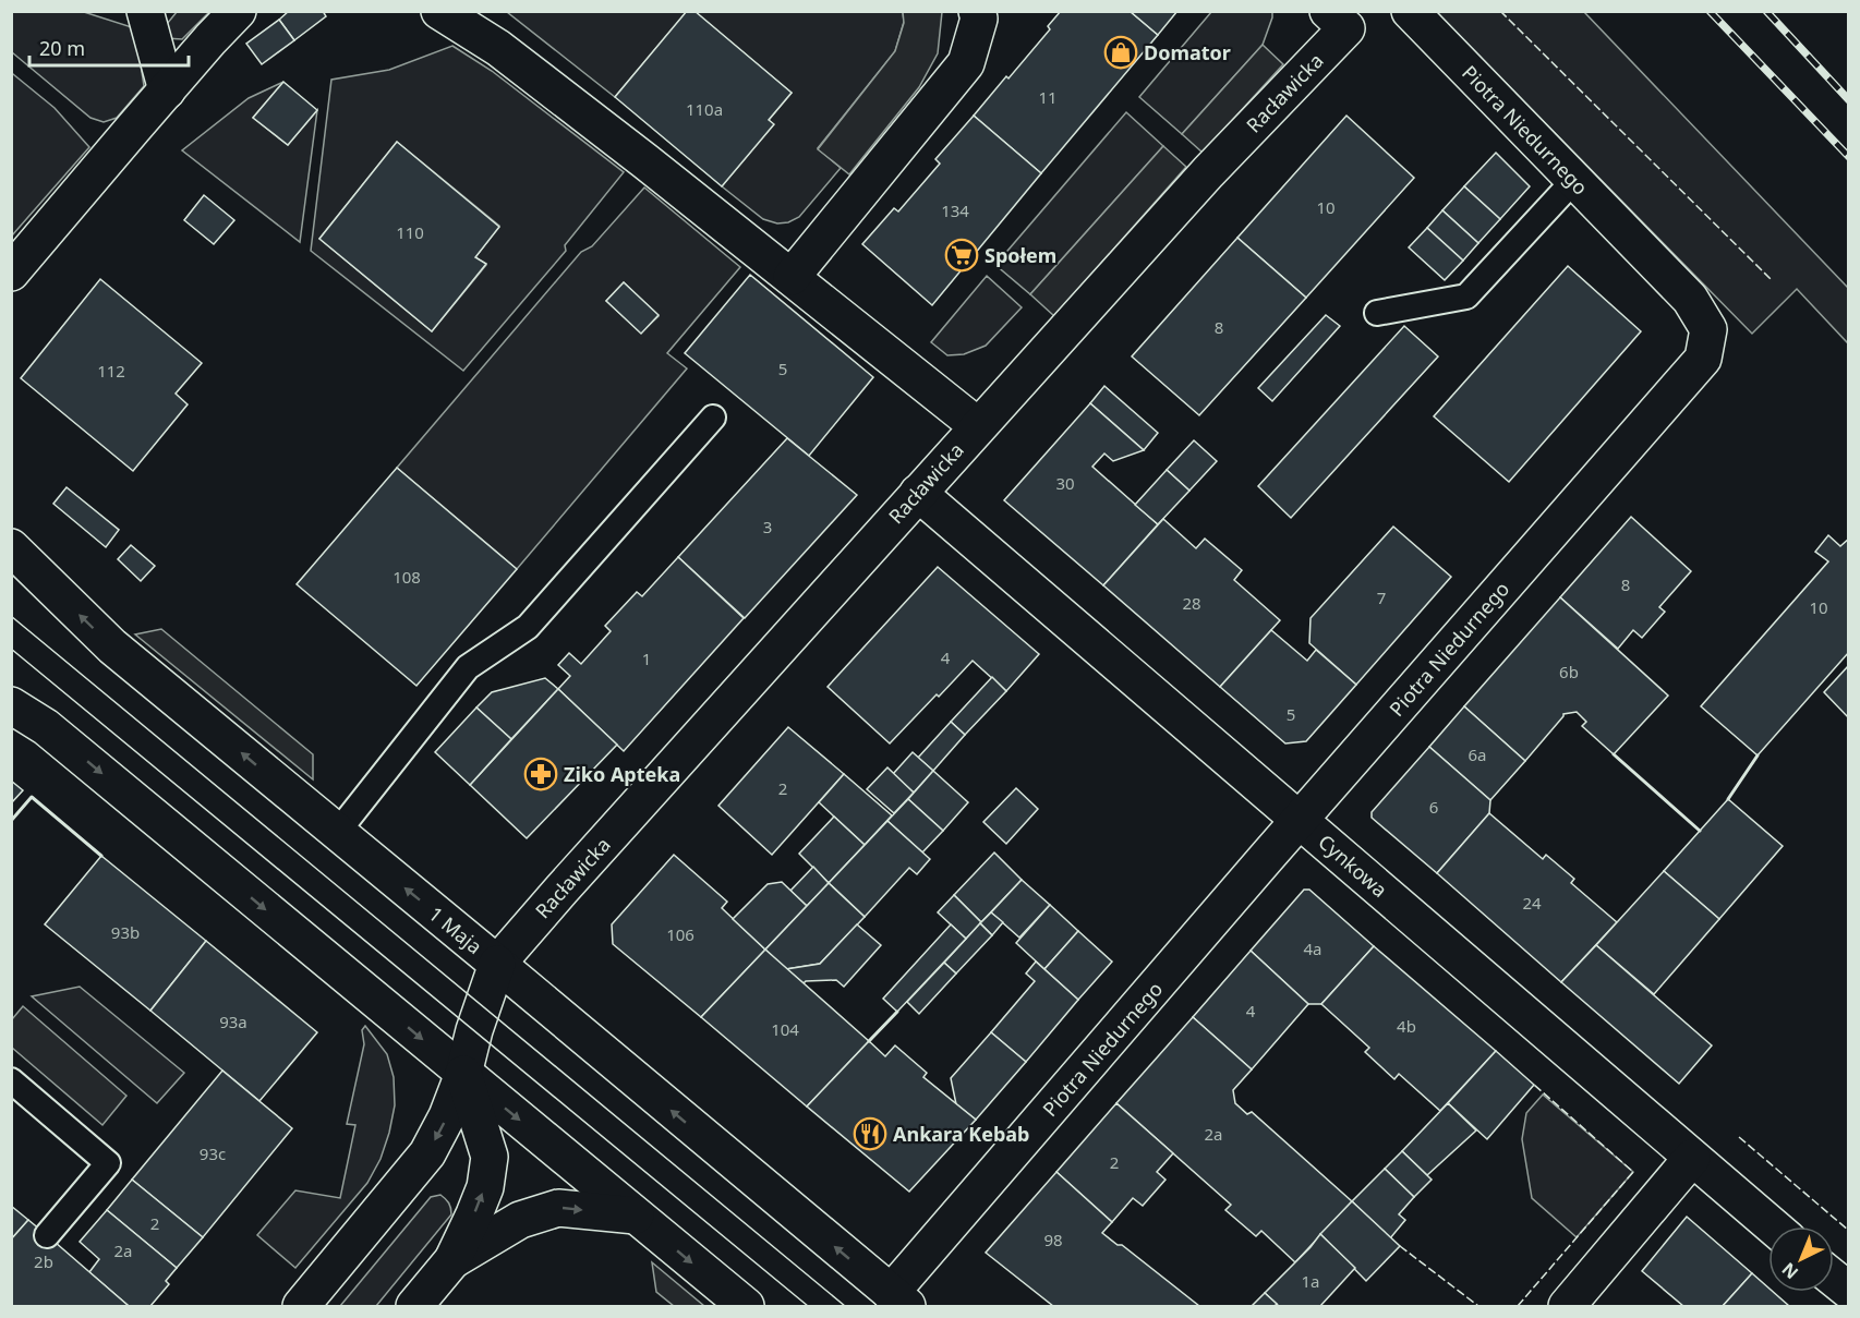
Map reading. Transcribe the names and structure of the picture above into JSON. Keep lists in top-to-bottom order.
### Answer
{
  "streets": {
    "street": [
      "Racławicka",
      "Piotra Niedurnego",
      "Cynkowa",
      "1 Maja"
    ]
  },
  "crossings": [
    ["Racławicka", "Cynkowa"],
    ["Racławicka", "1 Maja"],
    ["Piotra Niedurnego", "Cynkowa"],
    ["Piotra Niedurnego", "1 Maja"]
  ],
  "places": {
    "shop": ["Domator"],
    "supermarket": ["Społem"],
    "pharmacy": ["Ziko Apteka"],
    "restaurant": ["Ankara Kebab"]
  },
  "house_numbers": [
    "11",
    "110a",
    "10",
    "134",
    "110",
    "8",
    "5",
    "112",
    "30",
    "3",
    "108",
    "8",
    "7",
    "28",
    "10",
    "4",
    "1",
    "6b",
    "5",
    "6a",
    "2",
    "6",
    "24",
    "93b",
    "106",
    "4a",
    "4",
    "93a",
    "4b",
    "104",
    "2a",
    "93c",
    "2",
    "2",
    "98",
    "2a",
    "2b",
    "1a"
  ],
  "scale_bar": "20 m",
  "north": "bottom left"
}
